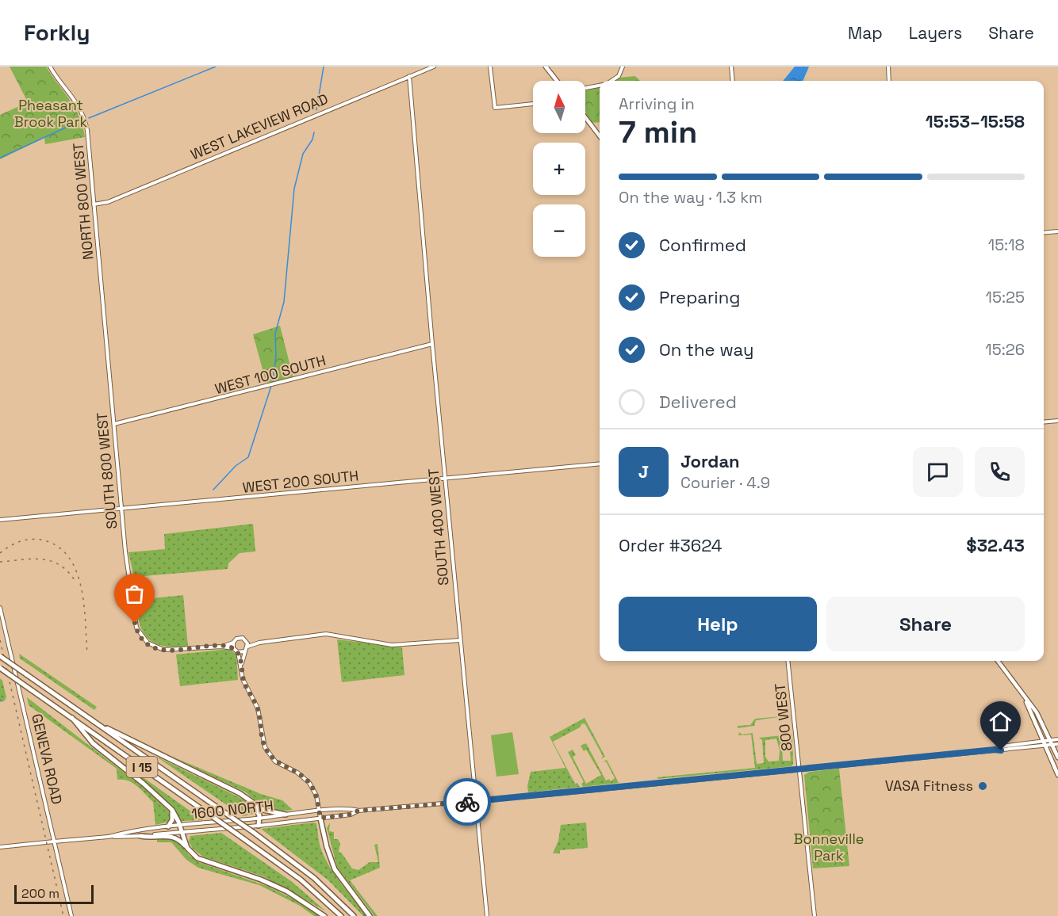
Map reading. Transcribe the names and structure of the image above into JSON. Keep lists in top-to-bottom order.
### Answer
{
  "streets": {
    "highway": ["I 15"],
    "street": [
      "WEST LAKEVIEW ROAD",
      "NORTH 800 WEST",
      "WEST 100 SOUTH",
      "SOUTH 800 WEST",
      "WEST 200 SOUTH",
      "SOUTH 400 WEST",
      "800 WEST",
      "GENEVA ROAD",
      "1600 NORTH"
    ]
  },
  "crossings": [
    ["WEST LAKEVIEW ROAD", "NORTH 800 WEST"],
    ["WEST LAKEVIEW ROAD", "SOUTH 400 WEST"],
    ["NORTH 800 WEST", "SOUTH 800 WEST"],
    ["WEST 100 SOUTH", "SOUTH 800 WEST"],
    ["WEST 100 SOUTH", "SOUTH 400 WEST"],
    ["SOUTH 800 WEST", "WEST 200 SOUTH"],
    ["WEST 200 SOUTH", "SOUTH 400 WEST"],
    ["SOUTH 400 WEST", "1600 NORTH"],
    ["800 WEST", "1600 NORTH"],
    ["GENEVA ROAD", "1600 NORTH"]
  ],
  "parks": ["Pheasant Brook Park", "Bonneville Park"],
  "places": ["VASA Fitness"],
  "scale_bar": "200 m",
  "north": "top",
  "page": {
    "header": "Forkly",
    "nav": ["Map", "Layers", "Share"],
    "map_buttons": ["+", "−"],
    "heading": ["7 min", "Arriving in", "15:53–15:58"],
    "panel": [
      "Jordan",
      "Courier · 4.9",
      "Order #3624",
      "$32.43"
    ],
    "bar": "On the way · 1.3 km",
    "list": [
      ["Confirmed", "15:18"],
      ["Preparing", "15:25"],
      ["On the way", "15:26"],
      "Delivered"
    ],
    "round": "J",
    "buttons": ["Help", "Share"],
    "scale": "200 m"
  }
}
